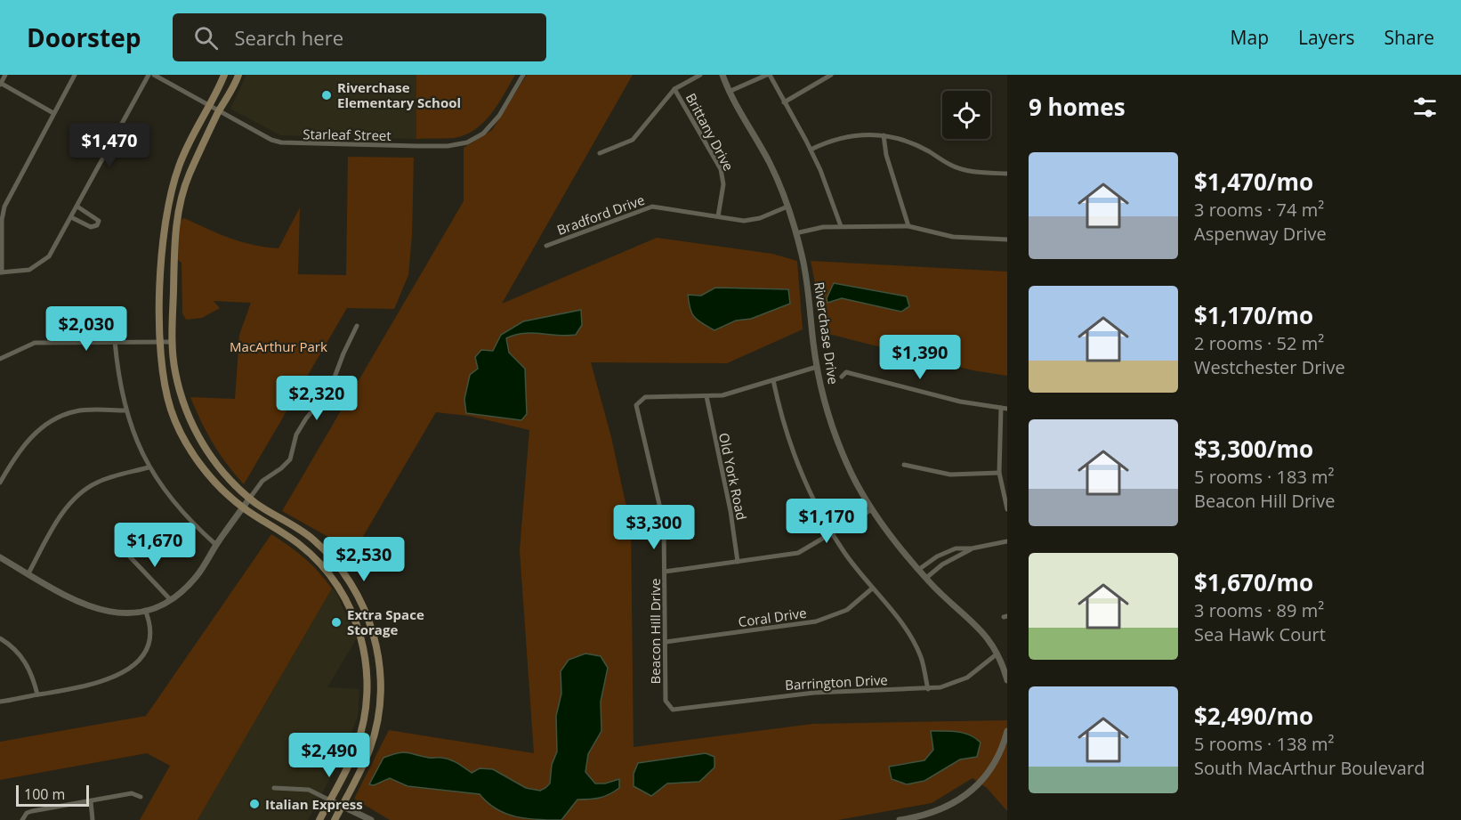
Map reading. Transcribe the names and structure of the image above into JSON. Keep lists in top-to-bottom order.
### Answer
{
  "streets": {
    "street": [
      "Brittany Drive",
      "Starleaf Street",
      "Bradford Drive",
      "Riverchase Drive",
      "Old York Road",
      "Coral Drive",
      "Beacon Hill Drive",
      "Barrington Drive"
    ]
  },
  "crossings": [
    ["Brittany Drive", "Bradford Drive"],
    ["Bradford Drive", "Riverchase Drive"],
    ["Riverchase Drive", "Barrington Drive"],
    ["Old York Road", "Beacon Hill Drive"],
    ["Coral Drive", "Beacon Hill Drive"],
    ["Beacon Hill Drive", "Barrington Drive"]
  ],
  "parks": ["MacArthur Park"],
  "places": ["Riverchase Elementary School", "Extra Space Storage", "Italian Express"],
  "scale_bar": "100 m",
  "page": {
    "header": "Doorstep",
    "search": "Search here",
    "nav": ["Map", "Layers", "Share"],
    "heading": "9 homes",
    "price": [
      "$1,470",
      "$2,030",
      "$1,390",
      "$2,320",
      "$1,170",
      "$3,300",
      "$1,670",
      "$2,530",
      "$2,490"
    ],
    "list": [
      {
        "name": "$1,470/mo",
        "note": "3 rooms · 74 m² · Aspenway Drive"
      },
      {
        "name": "$1,170/mo",
        "note": "2 rooms · 52 m² · Westchester Drive"
      },
      {
        "name": "$3,300/mo",
        "note": "5 rooms · 183 m² · Beacon Hill Drive"
      },
      {
        "name": "$1,670/mo",
        "note": "3 rooms · 89 m² · Sea Hawk Court"
      },
      {
        "name": "$2,490/mo",
        "note": "5 rooms · 138 m² · South MacArthur Boulevard"
      }
    ],
    "scale": "100 m"
  }
}
